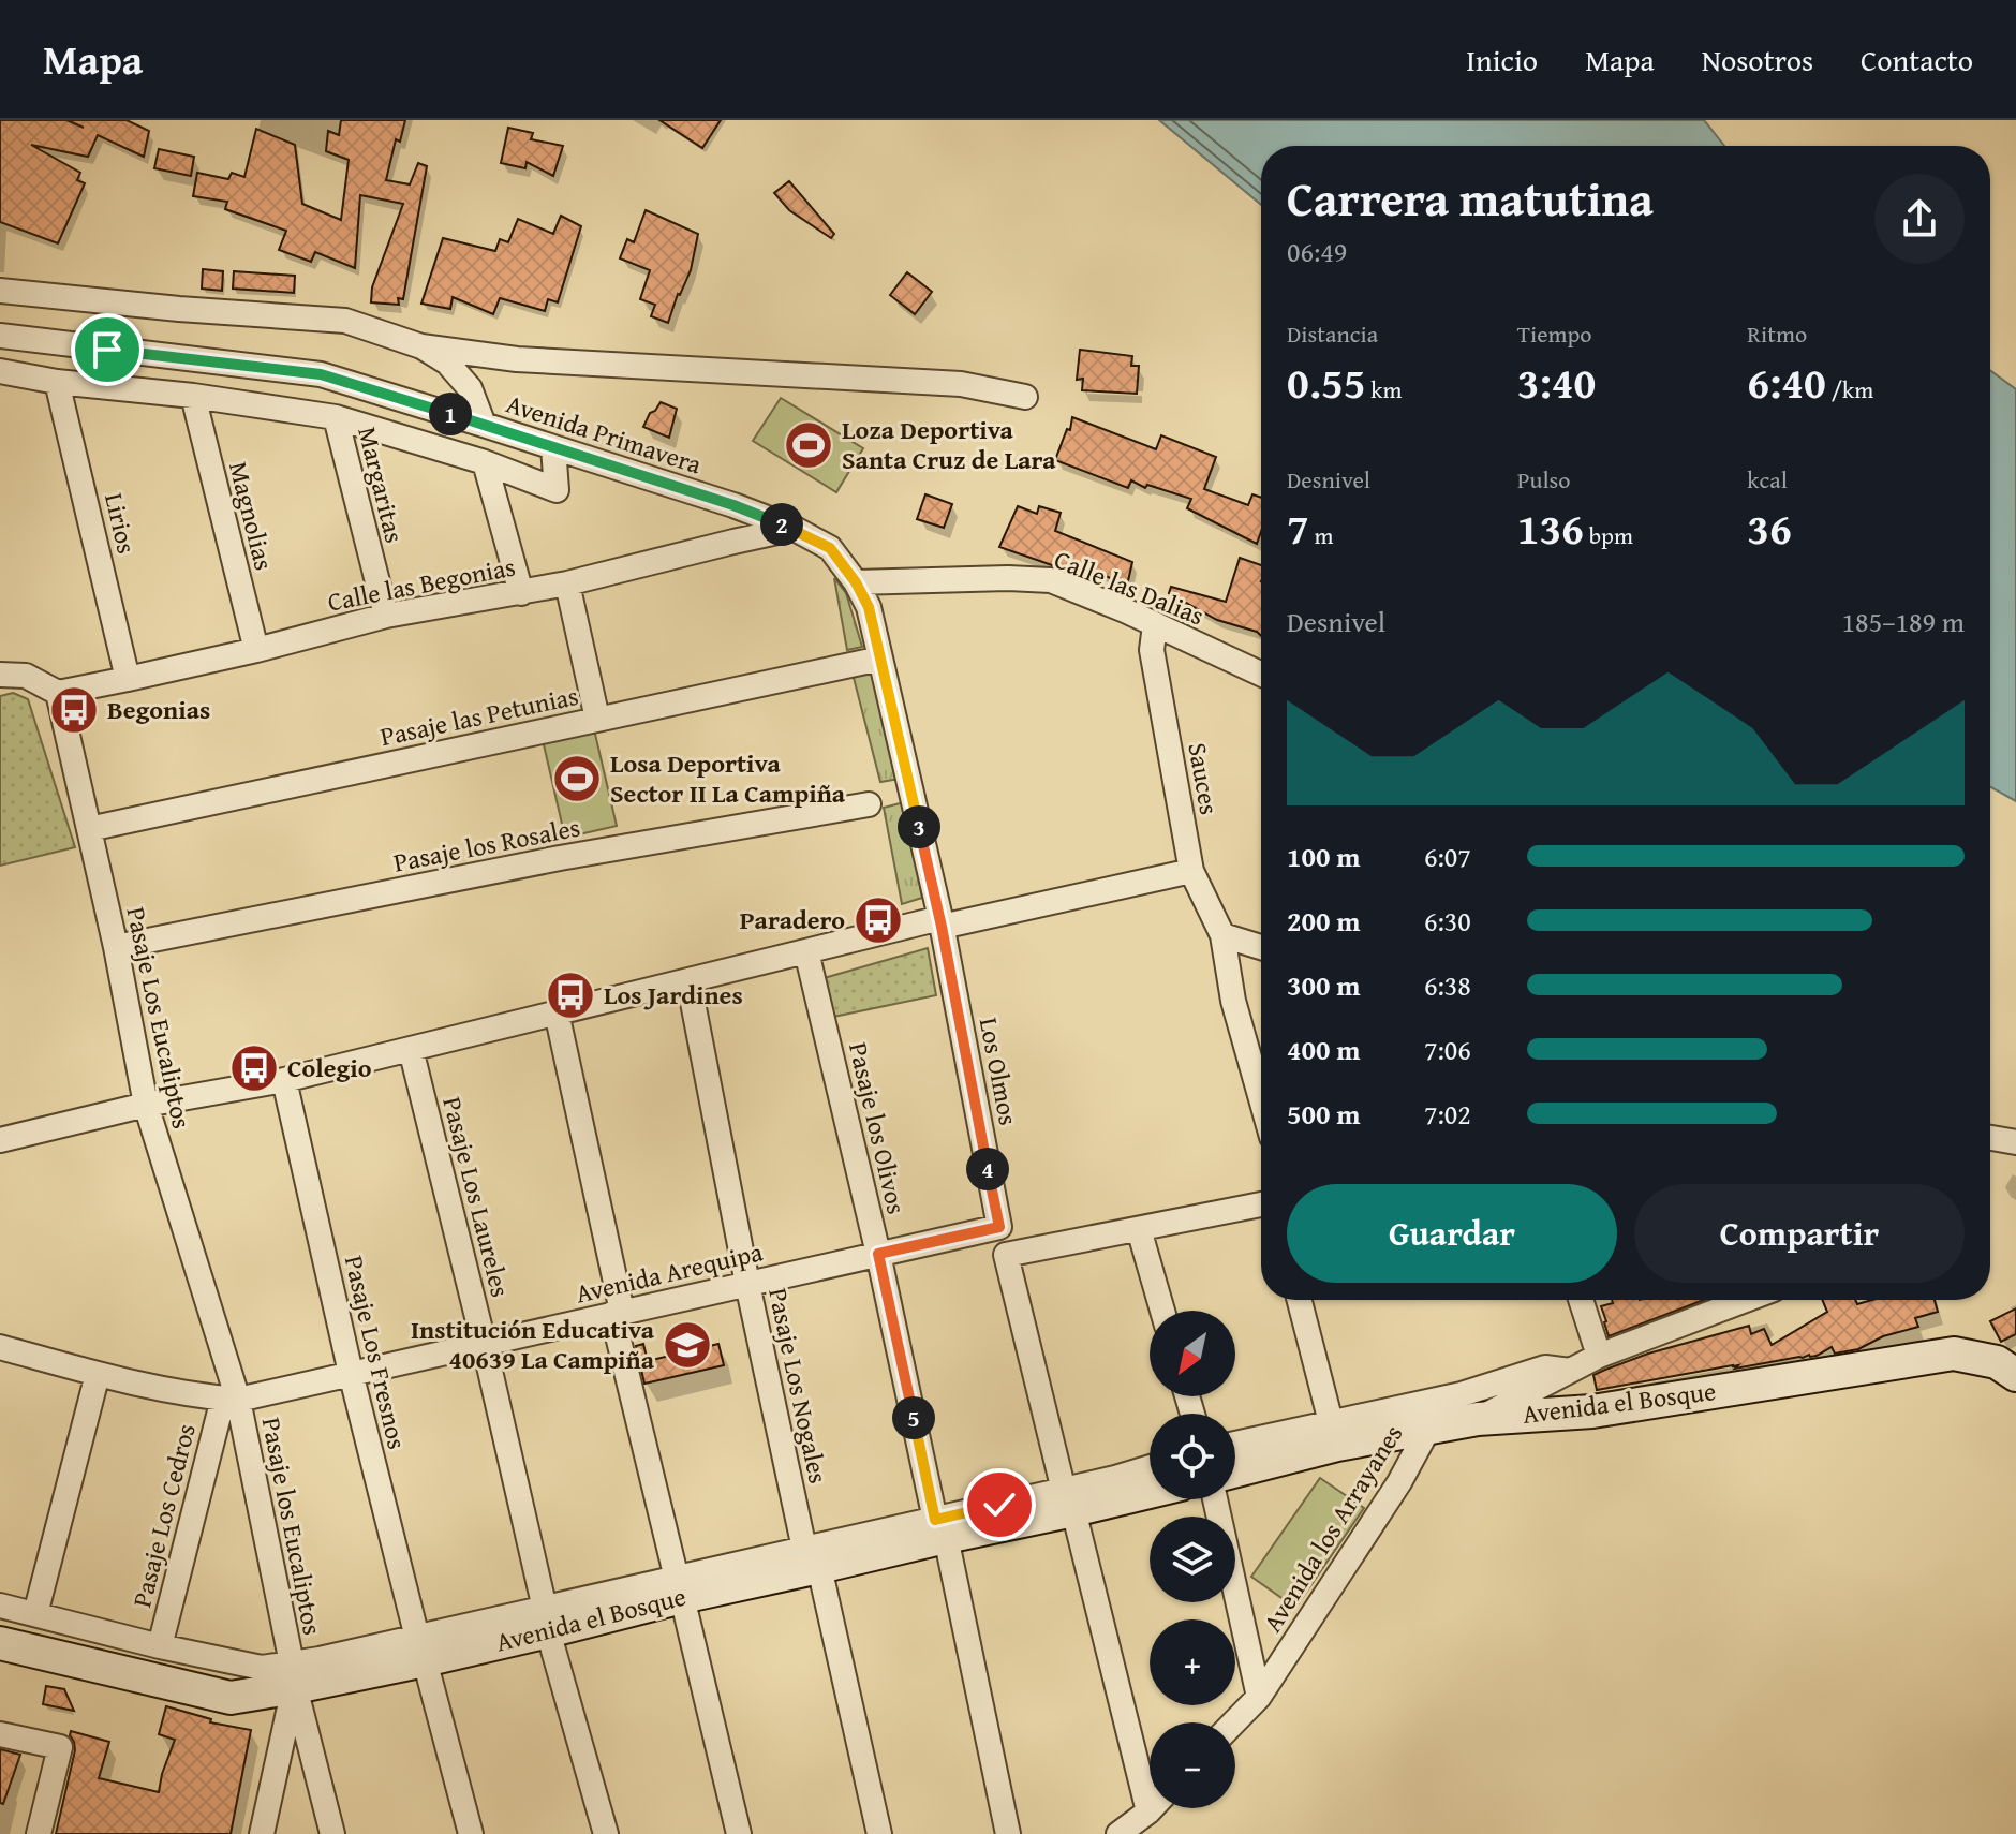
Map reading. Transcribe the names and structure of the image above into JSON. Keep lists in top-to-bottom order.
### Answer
{
  "streets": {
    "street": [
      "Avenida Primavera",
      "Margaritas",
      "Magnolias",
      "Lirios",
      "Calle las Begonias",
      "Calle las Dalias",
      "Pasaje las Petunias",
      "Sauces",
      "Pasaje los Rosales",
      "Pasaje Los Eucaliptos",
      "Los Olmos",
      "Pasaje los Olivos",
      "Pasaje Los Laureles",
      "Avenida Arequipa",
      "Pasaje Los Fresnos",
      "Pasaje Los Nogales",
      "Avenida el Bosque",
      "Pasaje Los Cedros",
      "Pasaje los Eucaliptos",
      "Avenida los Arrayanes"
    ]
  },
  "crossings": [
    ["Avenida Primavera", "Calle las Begonias"],
    ["Avenida Primavera", "Los Olmos"],
    ["Margaritas", "Calle las Begonias"],
    ["Magnolias", "Calle las Begonias"],
    ["Lirios", "Calle las Begonias"],
    ["Calle las Begonias", "Pasaje Los Eucaliptos"],
    ["Calle las Dalias", "Sauces"],
    ["Calle las Dalias", "Los Olmos"],
    ["Pasaje las Petunias", "Pasaje Los Eucaliptos"],
    ["Pasaje las Petunias", "Los Olmos"],
    ["Pasaje los Rosales", "Pasaje Los Eucaliptos"],
    ["Pasaje Los Eucaliptos", "Avenida Arequipa"],
    ["Pasaje Los Eucaliptos", "Pasaje Los Cedros"],
    ["Pasaje Los Eucaliptos", "Pasaje los Eucaliptos"],
    ["Los Olmos", "Avenida Arequipa"],
    ["Pasaje los Olivos", "Avenida Arequipa"],
    ["Pasaje los Olivos", "Avenida el Bosque"],
    ["Pasaje Los Laureles", "Avenida Arequipa"],
    ["Pasaje Los Laureles", "Avenida el Bosque"],
    ["Avenida Arequipa", "Pasaje Los Fresnos"],
    ["Avenida Arequipa", "Pasaje Los Nogales"],
    ["Avenida Arequipa", "Pasaje Los Cedros"],
    ["Avenida Arequipa", "Pasaje los Eucaliptos"],
    ["Pasaje Los Fresnos", "Avenida el Bosque"],
    ["Pasaje Los Nogales", "Avenida el Bosque"],
    ["Avenida el Bosque", "Pasaje los Eucaliptos"],
    ["Avenida el Bosque", "Avenida los Arrayanes"],
    ["Pasaje Los Cedros", "Pasaje los Eucaliptos"]
  ],
  "places": {
    "sports": ["Loza Deportiva Santa Cruz de Lara", "Losa Deportiva Sector II La Campiña"],
    "bus stop": [
      "Begonias",
      "Paradero",
      "Los Jardines",
      "Colegio"
    ],
    "school or university": ["Institución Educativa 40639 La Campiña"]
  },
  "north": "bottom left",
  "page": {
    "header": "Mapa",
    "nav": [
      "Inicio",
      "Mapa",
      "Nosotros",
      "Contacto"
    ],
    "heading": ["Carrera matutina", "06:49"],
    "stats": [
      ["Distancia", "0.55 km"],
      ["Tiempo", "3:40"],
      ["Ritmo", "6:40 /km"],
      ["Desnivel", "7 m"],
      ["Pulso", "136 bpm"],
      ["kcal", "36"]
    ],
    "pins": [
      "1",
      "2",
      "3",
      "4",
      "5"
    ],
    "chart": ["Desnivel", "185–189 m"],
    "list": [
      {
        "name": "100 m",
        "note": "6:07"
      },
      {
        "name": "200 m",
        "note": "6:30"
      },
      {
        "name": "300 m",
        "note": "6:38"
      },
      {
        "name": "400 m",
        "note": "7:06"
      },
      {
        "name": "500 m",
        "note": "7:02"
      }
    ],
    "buttons": ["Guardar", "Compartir"],
    "map_buttons": ["+", "−"]
  }
}
